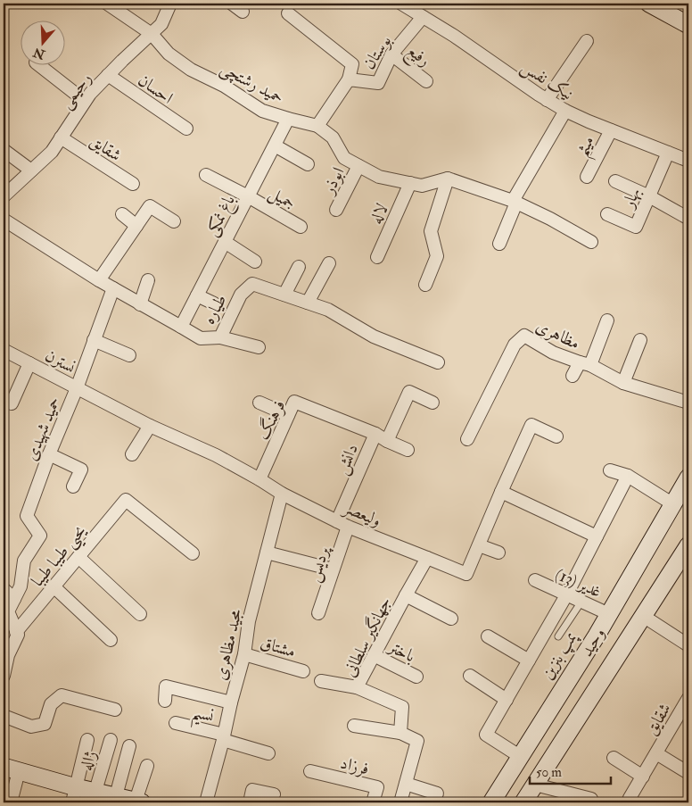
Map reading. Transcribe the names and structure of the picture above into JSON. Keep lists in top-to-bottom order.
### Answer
{
  "streets": {
    "main road": ["وحید"],
    "street": [
      "بوستان",
      "رفیع",
      "نیک نفس",
      "حمید رشتچی",
      "احسان",
      "رحیمی",
      "میثم",
      "شقایق",
      "ابوذر",
      "جمیل",
      "بهار",
      "لاله",
      "باغ نمکی",
      "طیاره",
      "مظاهری",
      "نسترن",
      "فرهنگ",
      "حمید شهیدی",
      "دانش",
      "ولیعصر",
      "یحیی طیبا طیبا",
      "پردیس",
      "غدیر (13)",
      "جهانگیر سلطانی",
      "مجید مظاهری",
      "مشتاق",
      "باختر",
      "نسیم",
      "ژاله",
      "فرزاد"
    ]
  },
  "crossings": [
    ["بوستان", "رفیع"],
    ["بوستان", "نیک نفس"],
    ["بوستان", "حمید رشتچی"],
    ["نیک نفس", "میثم"],
    ["نیک نفس", "بهار"],
    ["حمید رشتچی", "رحیمی"],
    ["حمید رشتچی", "ابوذر"],
    ["حمید رشتچی", "لاله"],
    ["حمید رشتچی", "باغ نمکی"],
    ["احسان", "رحیمی"],
    ["رحیمی", "شقایق"],
    ["جمیل", "باغ نمکی"],
    ["باغ نمکی", "طیاره"],
    ["طیاره", "حمید شهیدی"],
    ["نسترن", "حمید شهیدی"],
    ["نسترن", "ولیعصر"],
    ["فرهنگ", "دانش"],
    ["فرهنگ", "ولیعصر"],
    ["حمید شهیدی", "ولیعصر"],
    ["حمید شهیدی", "یحیی طیبا طیبا"],
    ["دانش", "ولیعصر"],
    ["دانش", "پردیس"],
    ["ولیعصر", "پردیس"],
    ["ولیعصر", "جهانگیر سلطانی"],
    ["ولیعصر", "مجید مظاهری"],
    ["غدیر (13)", "وحید"],
    ["جهانگیر سلطانی", "باختر"],
    ["مجید مظاهری", "مشتاق"],
    ["مجید مظاهری", "نسیم"]
  ],
  "scale_bar": "50 m",
  "north": "bottom"
}
